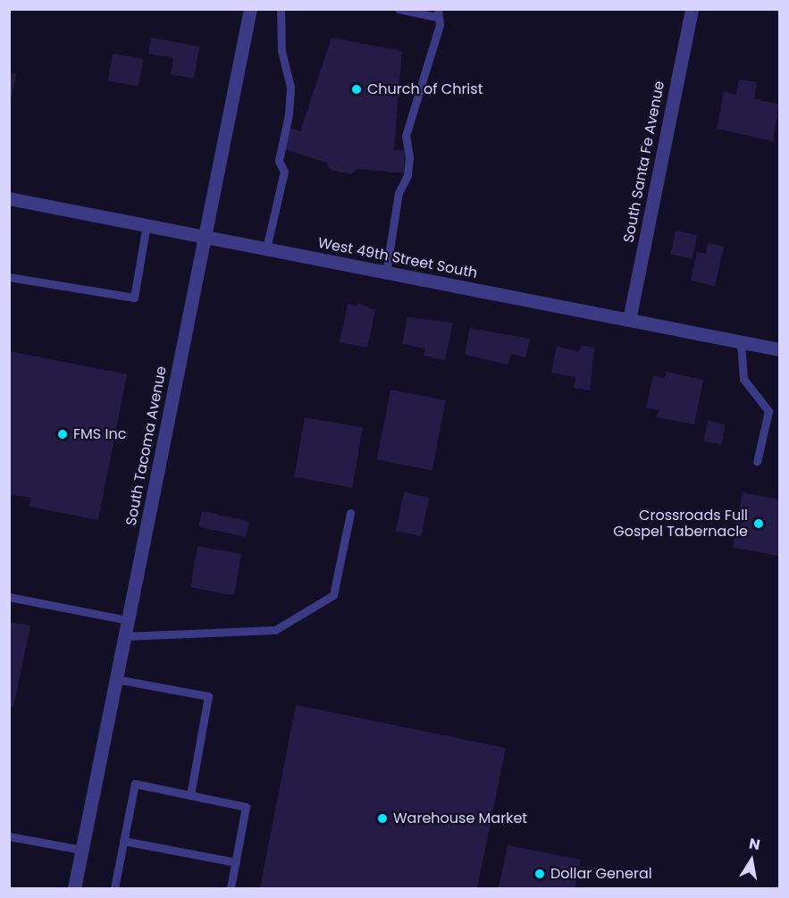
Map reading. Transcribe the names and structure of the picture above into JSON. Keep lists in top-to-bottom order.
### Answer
{
  "streets": {
    "street": ["South Santa Fe Avenue", "West 49th Street South", "South Tacoma Avenue"]
  },
  "crossings": [
    ["South Santa Fe Avenue", "West 49th Street South"],
    ["West 49th Street South", "South Tacoma Avenue"]
  ],
  "places": [
    "Church of Christ",
    "FMS Inc",
    "Crossroads Full Gospel Tabernacle",
    "Warehouse Market",
    "Dollar General"
  ],
  "north": "top"
}
